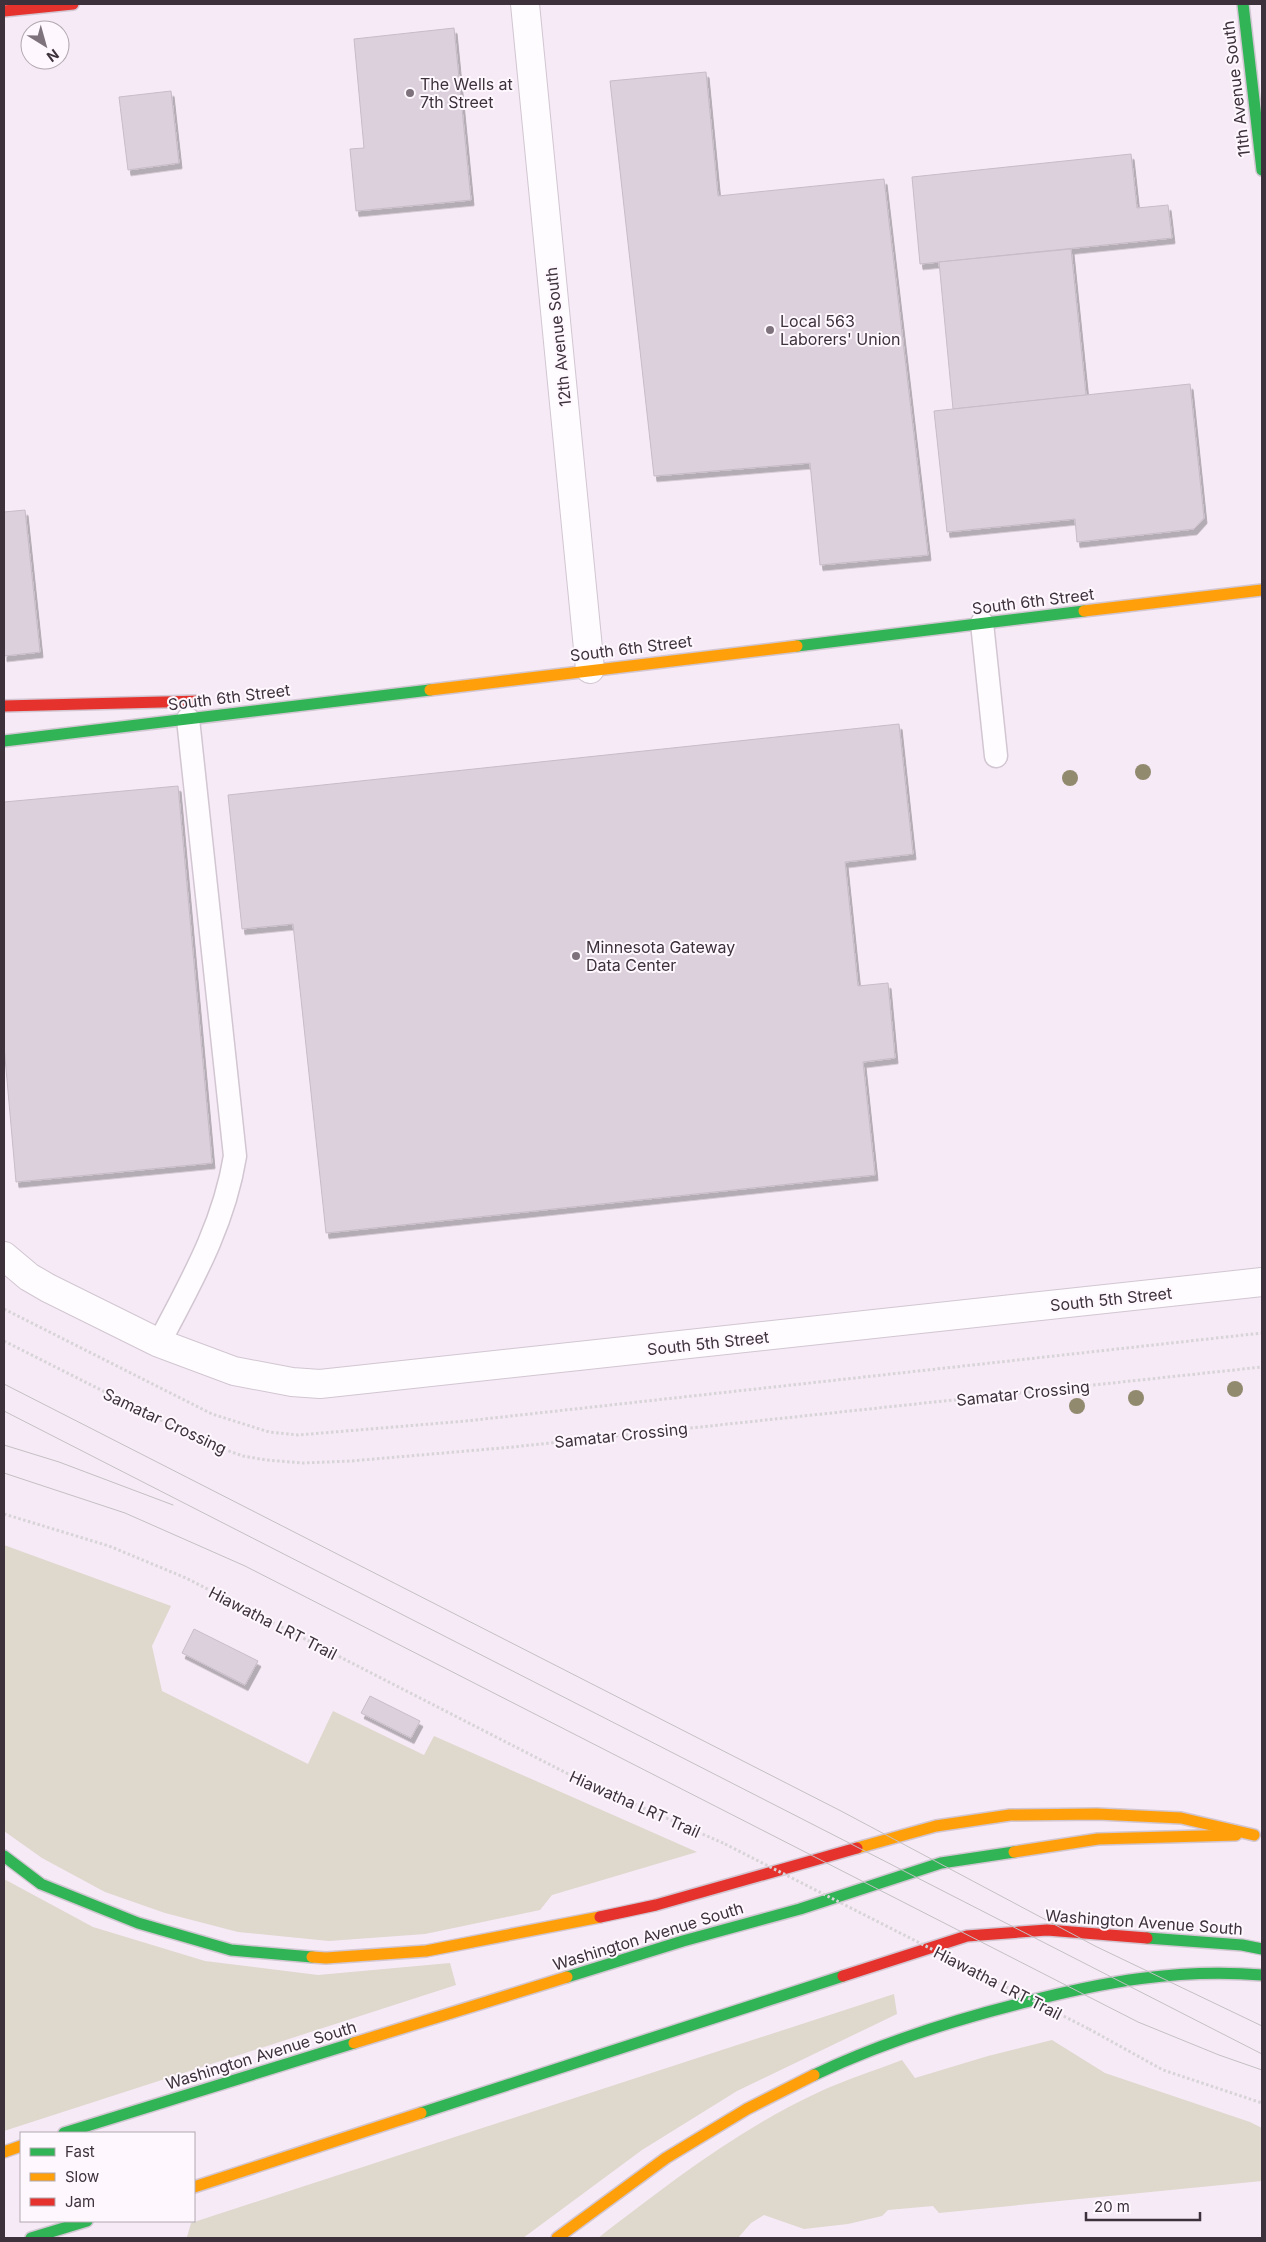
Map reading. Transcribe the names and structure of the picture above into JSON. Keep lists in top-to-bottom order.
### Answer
{
  "streets": {
    "main road": ["11th Avenue South", "South 6th Street", "Washington Avenue South"],
    "street": ["12th Avenue South", "South 5th Street"],
    "path": ["Samatar Crossing", "Hiawatha LRT Trail"]
  },
  "crossings": [
    ["12th Avenue South", "South 6th Street"]
  ],
  "places": ["The Wells at 7th Street", "Local 563 Laborers' Union", "Minnesota Gateway Data Center"],
  "legend": ["Fast", "Slow", "Jam"],
  "scale_bar": "20 m",
  "north": "bottom right"
}
